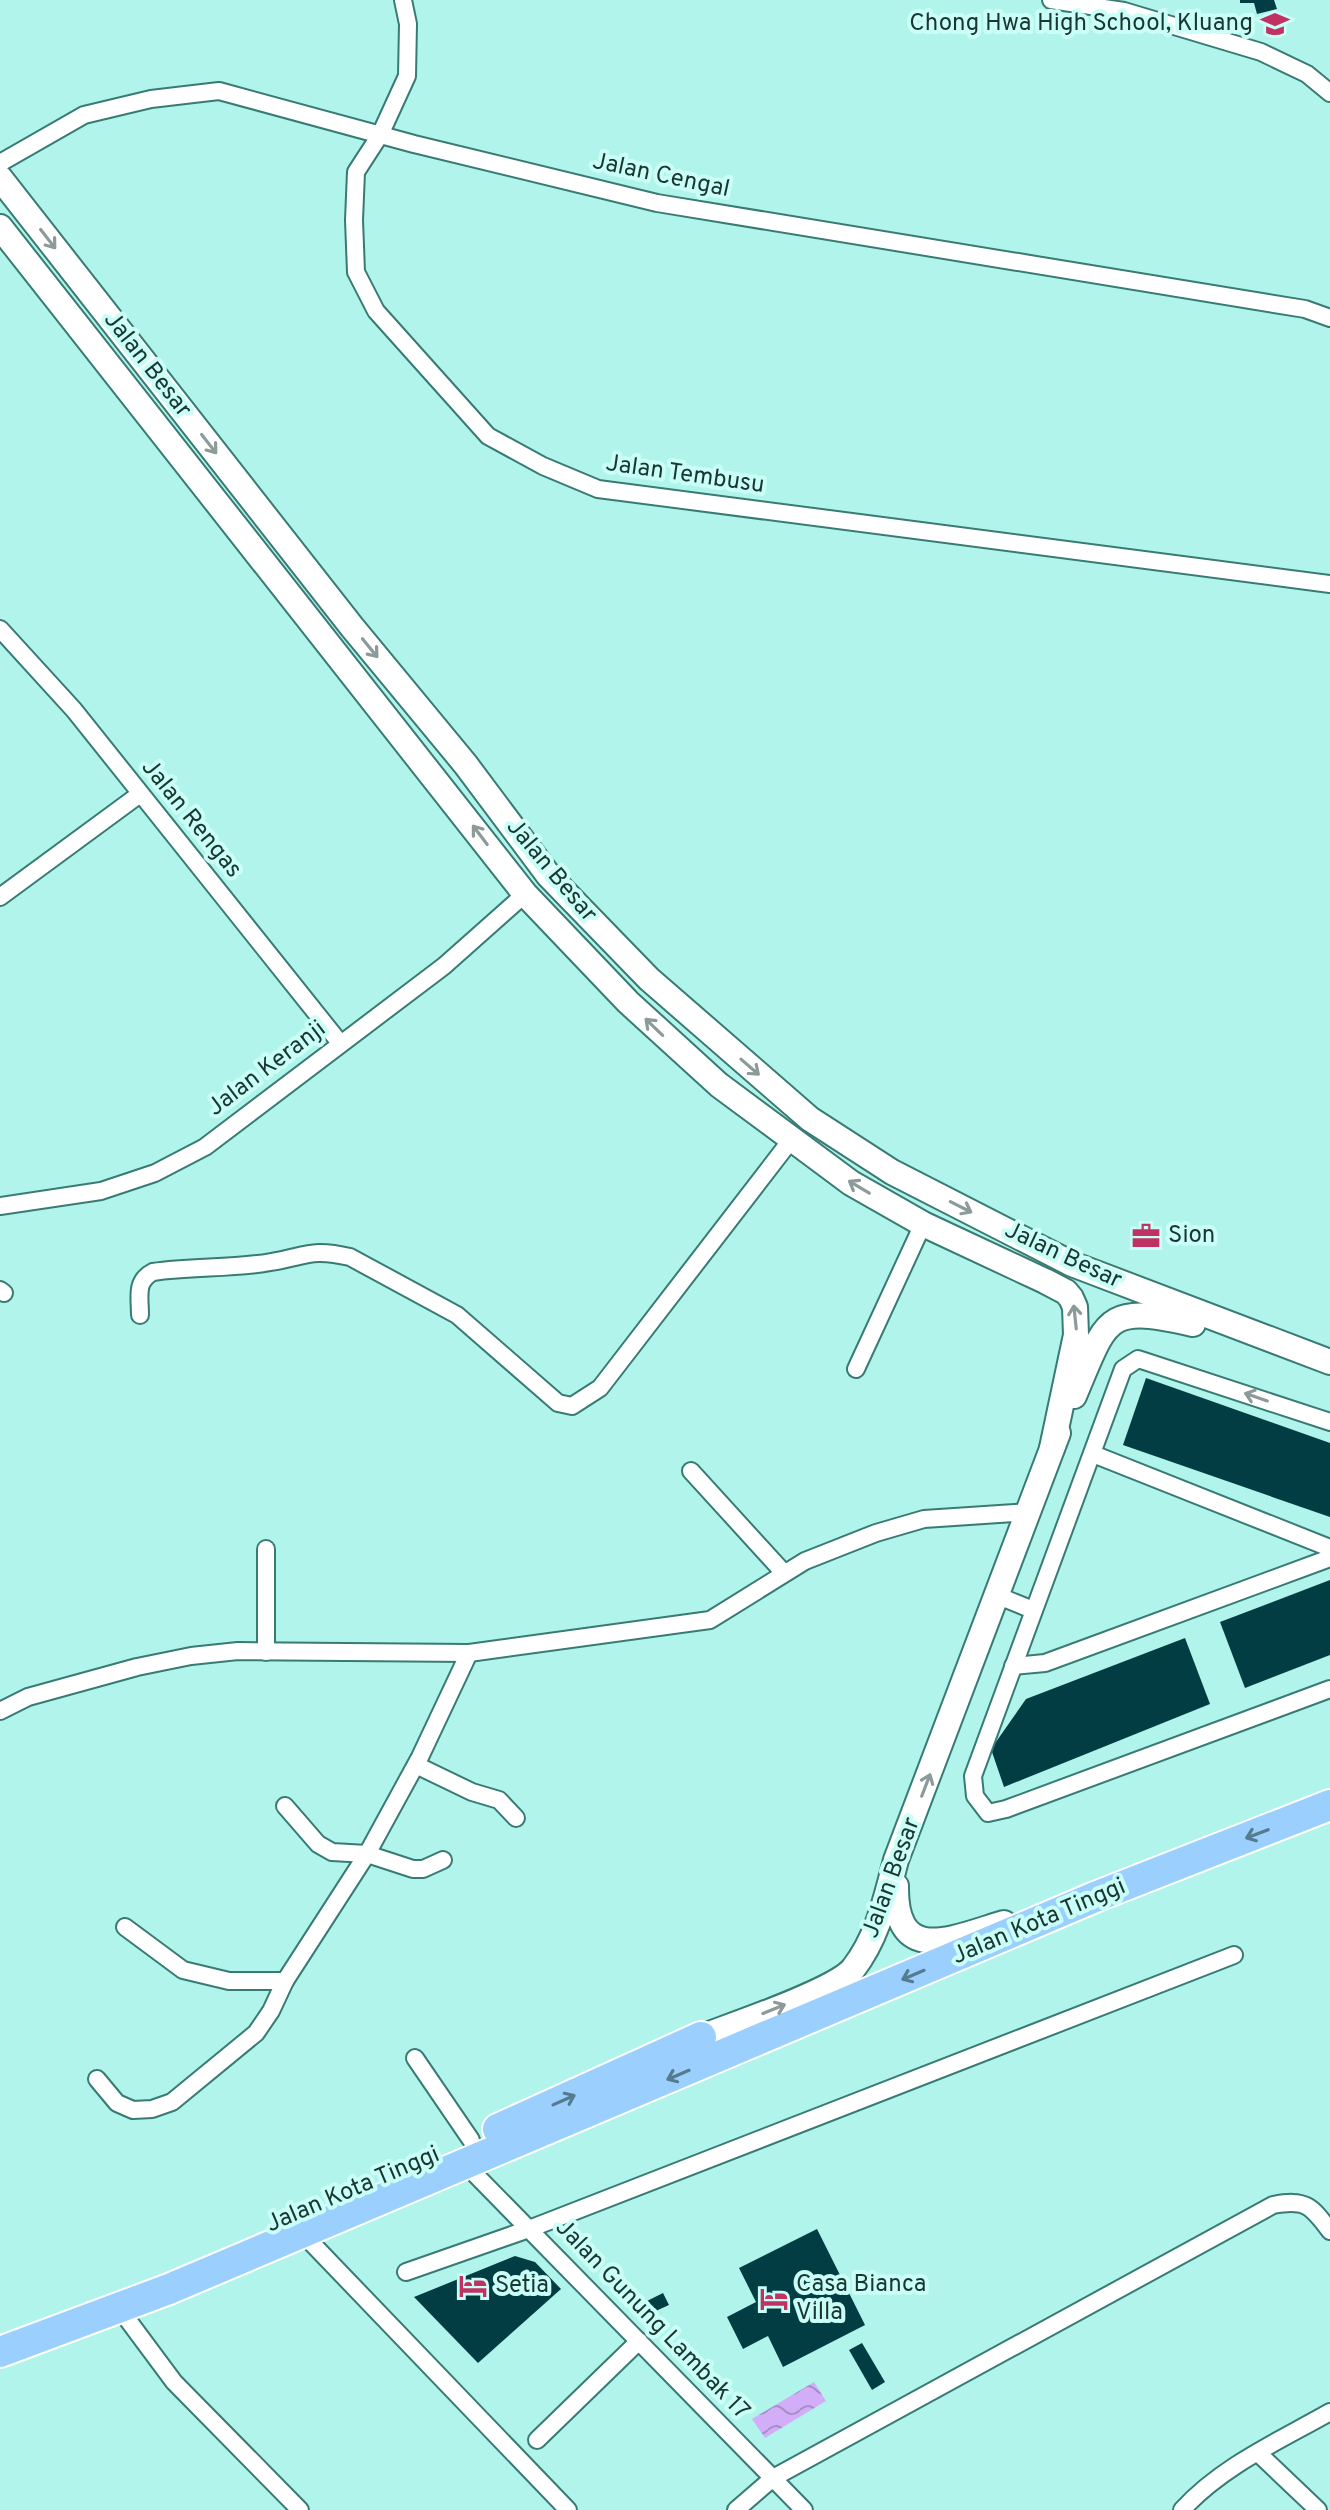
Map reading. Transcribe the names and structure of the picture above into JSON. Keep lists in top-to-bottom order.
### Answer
{
  "streets": {
    "highway": ["Jalan Kota Tinggi"],
    "main road": ["Jalan Besar"],
    "street": [
      "Jalan Cengal",
      "Jalan Tembusu",
      "Jalan Rengas",
      "Jalan Keranji",
      "Jalan Gunung Lambak 17"
    ]
  },
  "crossings": [
    ["Jalan Cengal", "Jalan Tembusu"],
    ["Jalan Besar", "Jalan Keranji"],
    ["Jalan Besar", "Jalan Kota Tinggi"],
    ["Jalan Rengas", "Jalan Keranji"],
    ["Jalan Kota Tinggi", "Jalan Gunung Lambak 17"]
  ],
  "places": {
    "school or university": ["Chong Hwa High School, Kluang"],
    "office": ["Sion"],
    "hotel": ["Setia", "Casa Bianca Villa"]
  }
}
